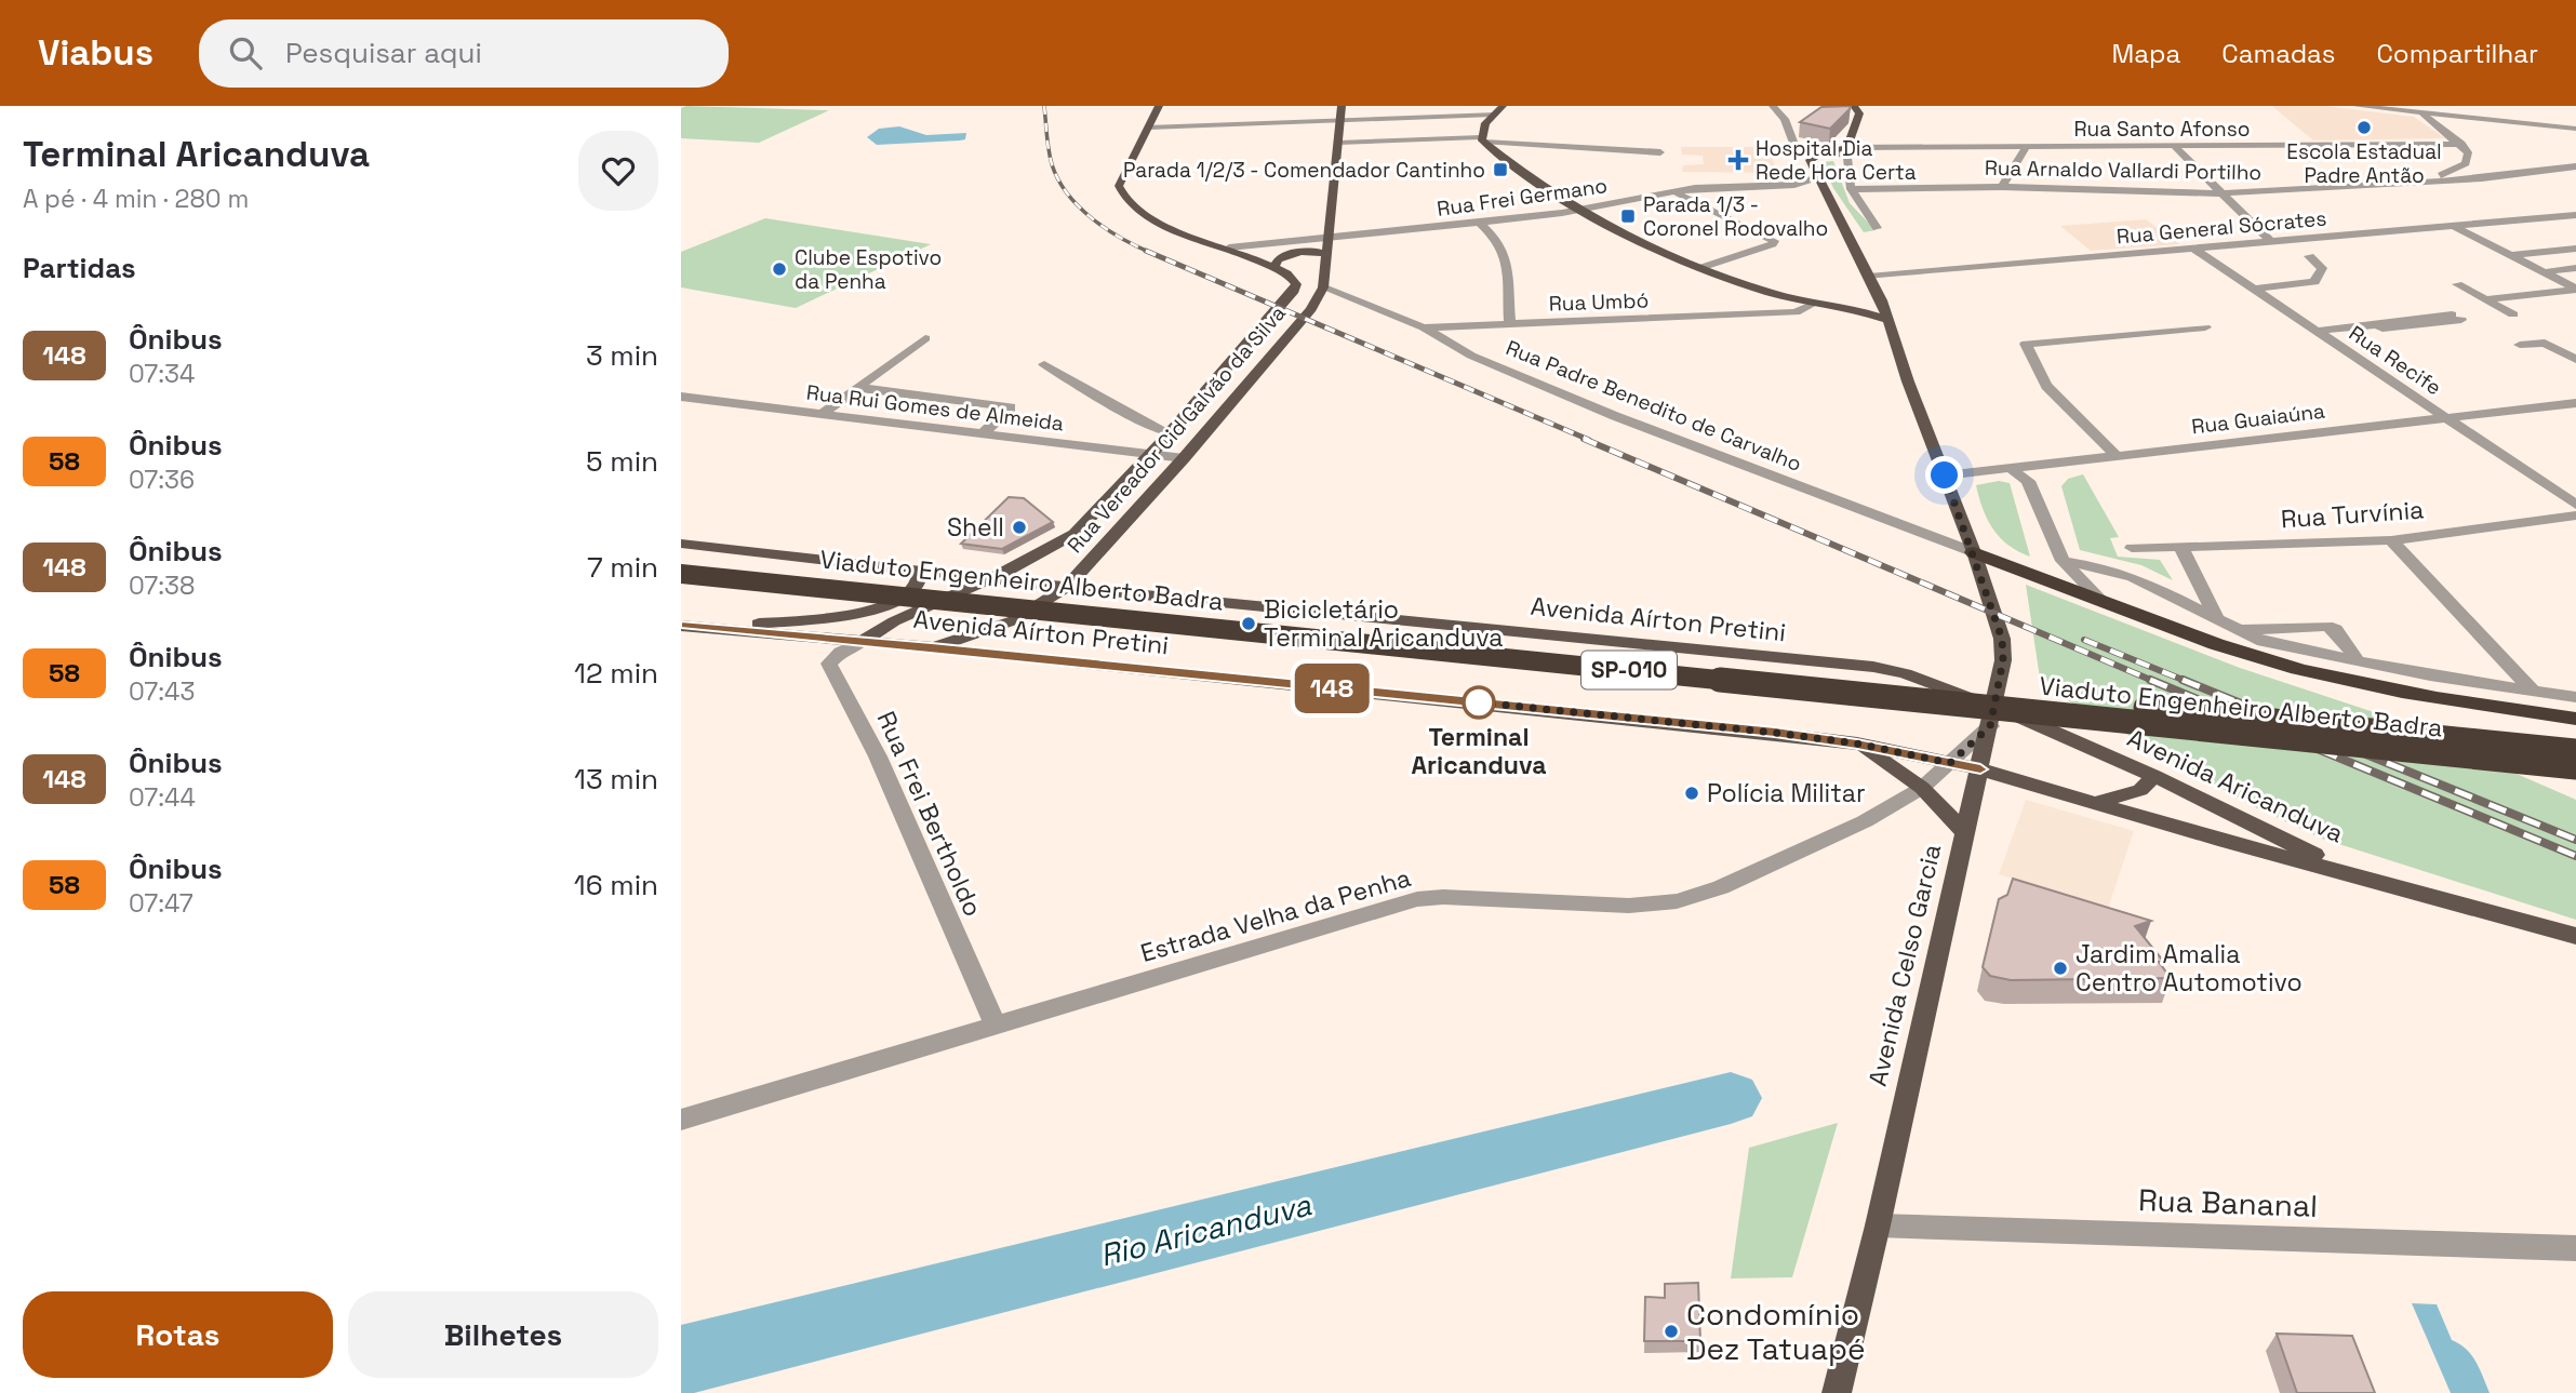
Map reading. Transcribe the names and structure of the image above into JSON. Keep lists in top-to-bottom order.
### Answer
{
  "streets": {
    "highway": ["Viaduto Engenheiro Alberto Badra", "SP-010"],
    "main road": [
      "Rua Vereador Cid Galvão da Silva",
      "Avenida Aírton Pretini",
      "Avenida Aricanduva",
      "Avenida Celso Garcia"
    ],
    "street": [
      "Rua Santo Afonso",
      "Rua Arnaldo Vallardi Portilho",
      "Rua Frei Germano",
      "Rua General Sócrates",
      "Rua Umbó",
      "Rua Recife",
      "Rua Padre Benedito de Carvalho",
      "Rua Rui Gomes de Almeida",
      "Rua Guaiaúna",
      "Rua Turvínia",
      "Rua Frei Bertholdo",
      "Estrada Velha da Penha",
      "Rua Bananal"
    ]
  },
  "crossings": [
    ["Rua Frei Germano", "Rua Vereador Cid Galvão da Silva"],
    ["Rua Frei Germano", "Avenida Celso Garcia"],
    ["Rua General Sócrates", "Rua Recife"],
    ["Rua General Sócrates", "Avenida Celso Garcia"],
    ["Rua Umbó", "Rua Padre Benedito de Carvalho"],
    ["Rua Recife", "Rua Guaiaúna"],
    ["Rua Padre Benedito de Carvalho", "Rua Vereador Cid Galvão da Silva"],
    ["Rua Padre Benedito de Carvalho", "Avenida Celso Garcia"],
    ["Rua Rui Gomes de Almeida", "Rua Vereador Cid Galvão da Silva"],
    ["Rua Vereador Cid Galvão da Silva", "Avenida Aírton Pretini"],
    ["Rua Vereador Cid Galvão da Silva", "Rua Frei Bertholdo"],
    ["Avenida Aírton Pretini", "Avenida Aricanduva"],
    ["Avenida Aírton Pretini", "Rua Frei Bertholdo"],
    ["Avenida Aírton Pretini", "Estrada Velha da Penha"],
    ["Avenida Aírton Pretini", "Avenida Celso Garcia"],
    ["Avenida Aricanduva", "Avenida Celso Garcia"],
    ["Rua Frei Bertholdo", "Estrada Velha da Penha"],
    ["Estrada Velha da Penha", "Avenida Celso Garcia"],
    ["Avenida Celso Garcia", "Rua Bananal"]
  ],
  "water": ["Rio Aricanduva"],
  "places": {
    "other": [
      "Escola Estadual Padre Antão",
      "Clube Espotivo da Penha",
      "Shell",
      "Bicicletário Terminal Aricanduva",
      "Terminal Aricanduva",
      "Polícia Militar",
      "Jardim Amalia Centro Automotivo",
      "Condomínio Dez Tatuapé"
    ],
    "health": ["Hospital Dia Rede Hora Certa"],
    "transit": ["Parada 1/2/3 - Comendador Cantinho", "Parada 1/3 - Coronel Rodovalho"]
  },
  "lines": ["bus line 148"],
  "page": {
    "header": "Viabus",
    "search": "Pesquisar aqui",
    "nav": ["Mapa", "Camadas", "Compartilhar"],
    "heading": [
      ["Terminal Aricanduva", "A pé · 4 min · 280 m"],
      "Partidas"
    ],
    "on_map": "148",
    "list": [
      {
        "mark": "148",
        "name": "Ônibus",
        "note": "07:34",
        "value": "3 min"
      },
      {
        "mark": "58",
        "name": "Ônibus",
        "note": "07:36",
        "value": "5 min"
      },
      {
        "mark": "148",
        "name": "Ônibus",
        "note": "07:38",
        "value": "7 min"
      },
      {
        "mark": "58",
        "name": "Ônibus",
        "note": "07:43",
        "value": "12 min"
      },
      {
        "mark": "148",
        "name": "Ônibus",
        "note": "07:44",
        "value": "13 min"
      },
      {
        "mark": "58",
        "name": "Ônibus",
        "note": "07:47",
        "value": "16 min"
      }
    ],
    "buttons": ["Rotas", "Bilhetes"]
  }
}
